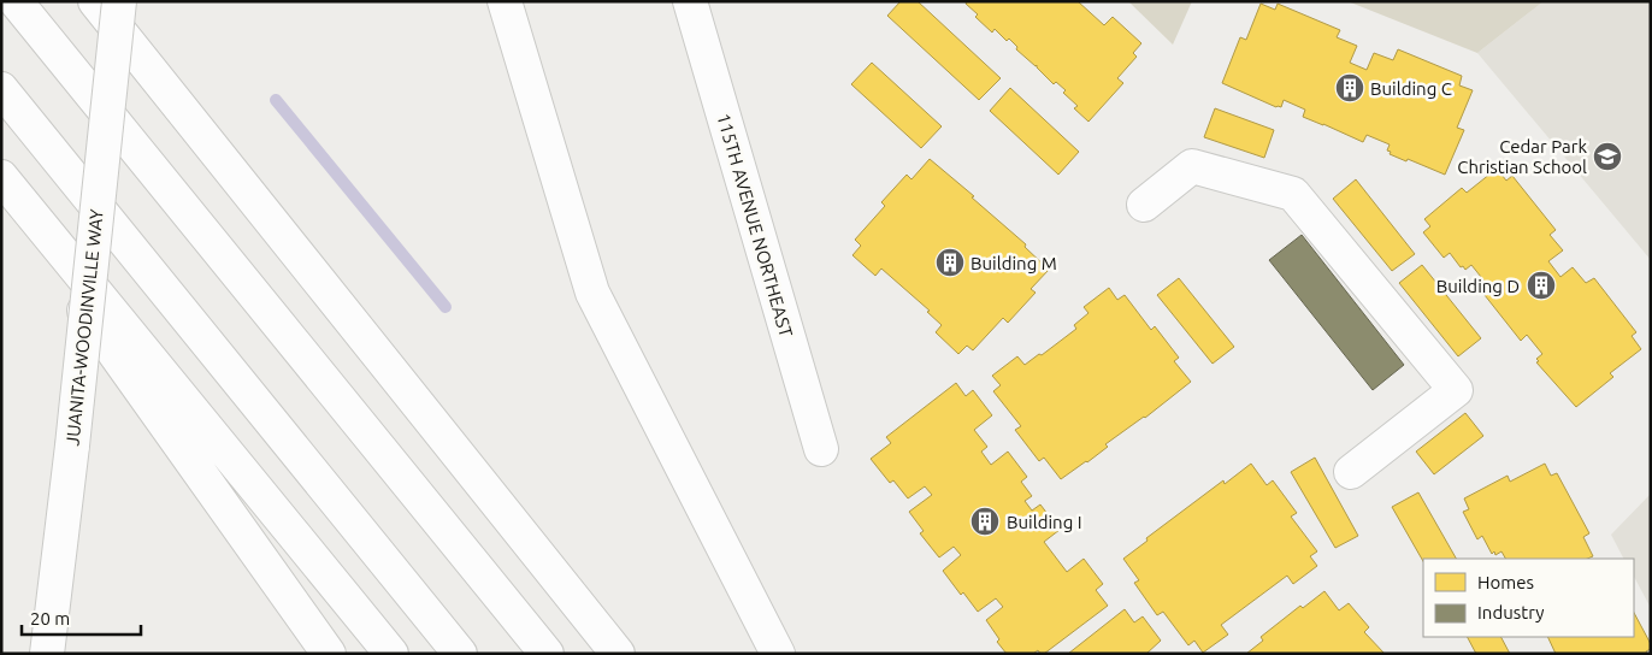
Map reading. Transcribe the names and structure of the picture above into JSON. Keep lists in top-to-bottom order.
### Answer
{
  "streets": {
    "main road": ["115TH AVENUE NORTHEAST", "JUANITA-WOODINVILLE WAY"]
  },
  "places": {
    "building": [
      "Building C",
      "Building M",
      "Building D",
      "Building I"
    ],
    "school or university": ["Cedar Park Christian School"]
  },
  "legend": ["Homes", "Industry"],
  "scale_bar": "20 m"
}
